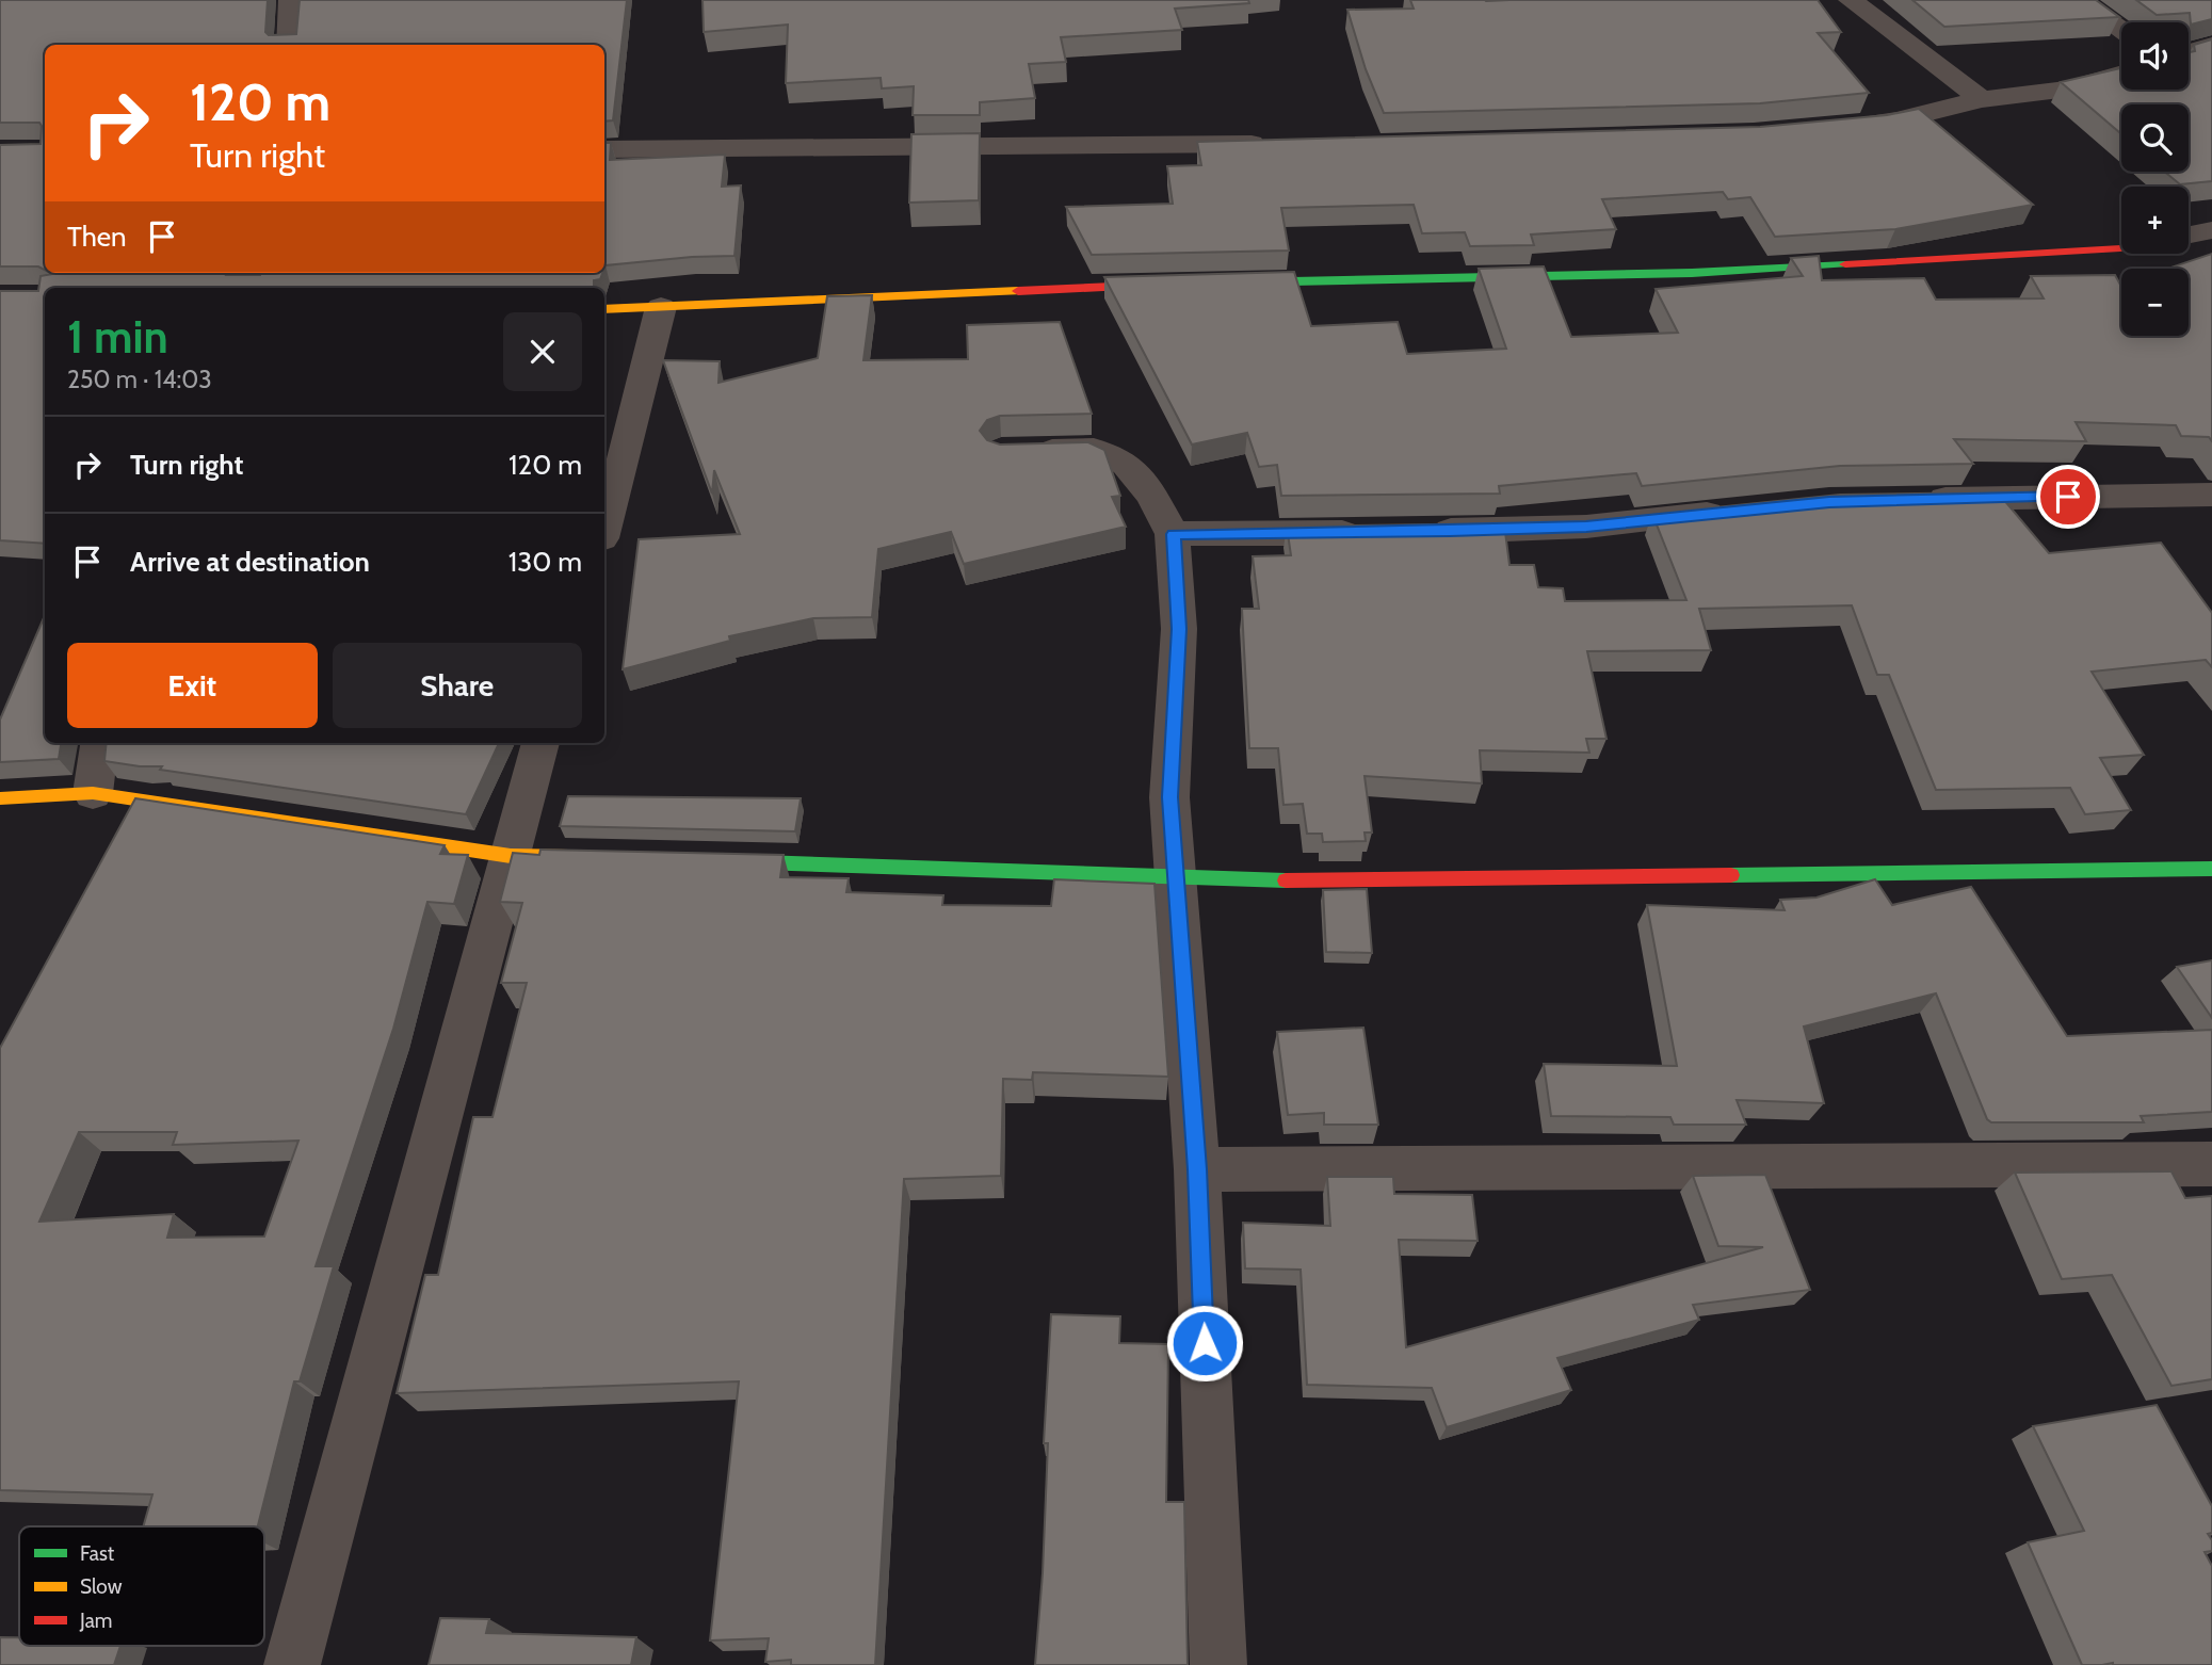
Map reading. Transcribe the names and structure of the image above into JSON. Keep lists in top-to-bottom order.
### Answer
{
  "legend": ["Fast", "Slow", "Jam"],
  "page": {
    "map_buttons": ["+", "−"],
    "turn": ["120 m", "Turn right"],
    "then": "Then",
    "heading": ["1 min", "250 m · 14:03"],
    "list": [
      {
        "name": "Turn right",
        "value": "120 m"
      },
      {
        "name": "Arrive at destination",
        "value": "130 m"
      }
    ],
    "buttons": ["Exit", "Share"]
  }
}
